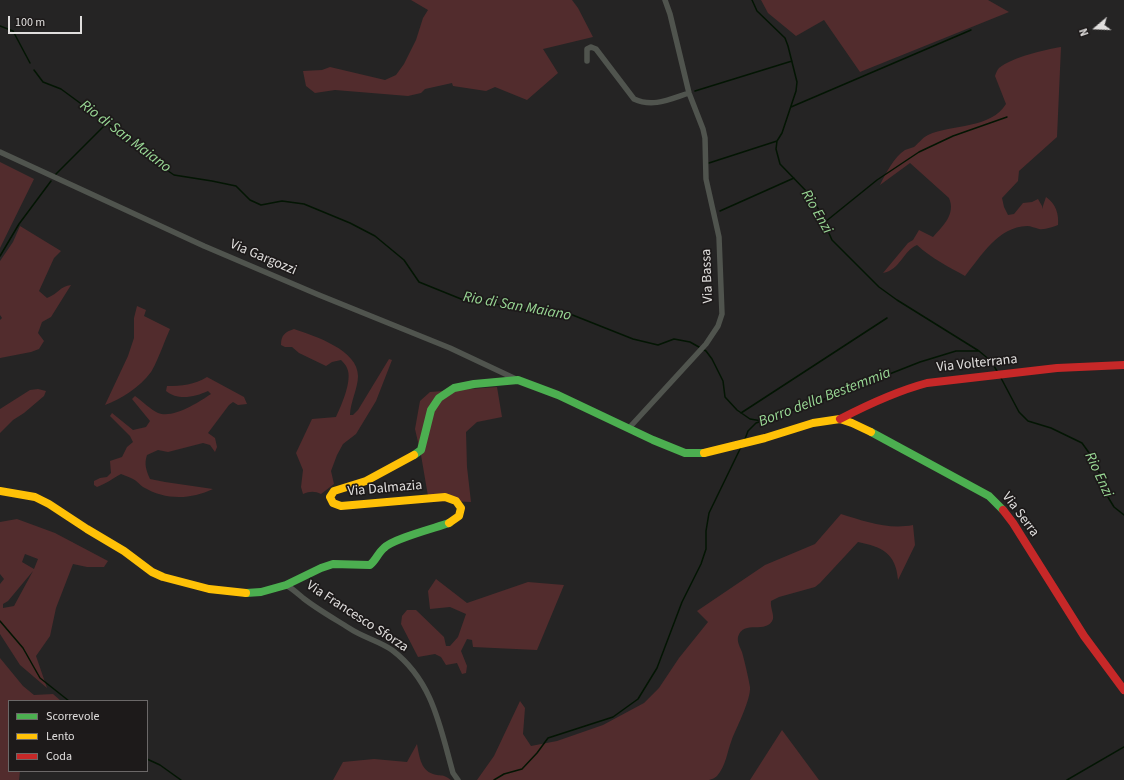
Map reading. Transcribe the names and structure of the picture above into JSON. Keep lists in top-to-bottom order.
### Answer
{
  "streets": {
    "main road": ["Via Volterrana", "Via Dalmazia", "Via Serra"],
    "street": ["Via Gargozzi", "Via Bassa", "Via Francesco Sforza"]
  },
  "crossings": [
    ["Via Gargozzi", "Via Dalmazia"],
    ["Via Bassa", "Via Dalmazia"],
    ["Via Volterrana", "Via Dalmazia"],
    ["Via Volterrana", "Via Serra"],
    ["Via Dalmazia", "Via Serra"],
    ["Via Dalmazia", "Via Francesco Sforza"]
  ],
  "water": ["Rio di San Maiano", "Rio Enzi", "Borro della Bestemmia"],
  "legend": ["Scorrevole", "Lento", "Coda"],
  "scale_bar": "100 m",
  "north": "left"
}
